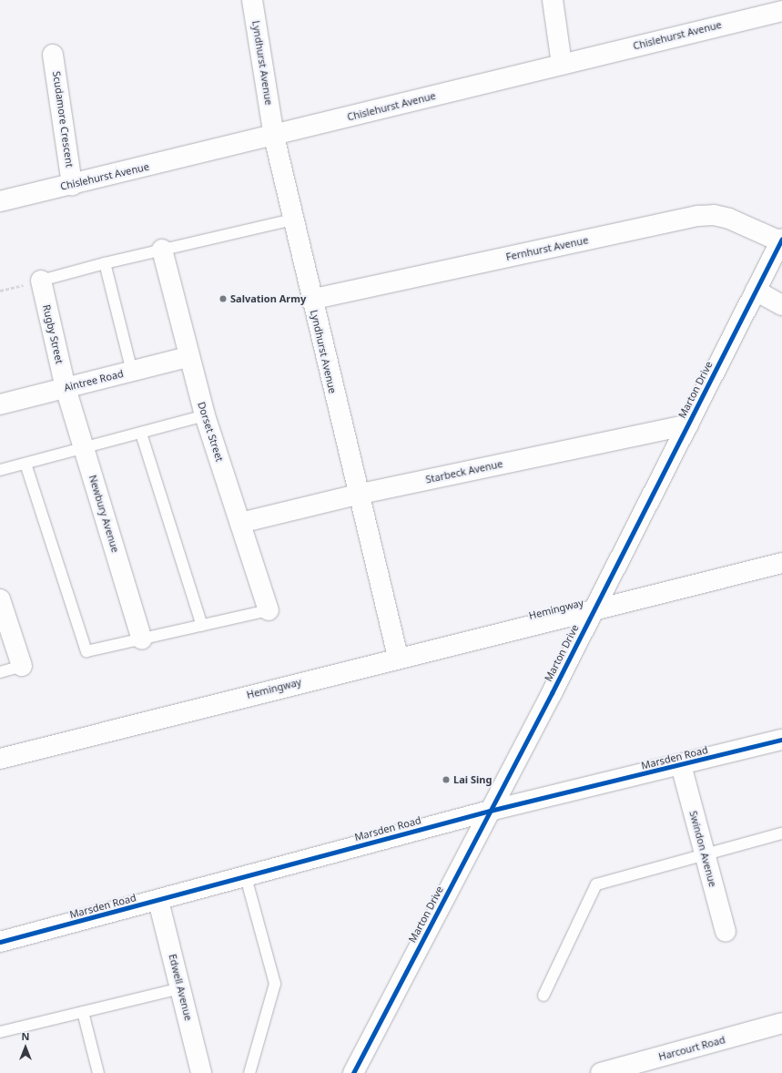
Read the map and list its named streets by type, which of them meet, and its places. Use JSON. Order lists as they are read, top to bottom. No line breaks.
{"streets":{"street":["Chislehurst Avenue","Lyndhurst Avenue","Scudamore Crescent","Fernhurst Avenue","Rugby Street","Aintree Road","Marton Drive","Dorset Street","Starbeck Avenue","Newbury Avenue","Hemingway","Marsden Road","Swindon Avenue","Edwell Avenue","Harcourt Road"]},"crossings":[["Chislehurst Avenue","Lyndhurst Avenue"],["Chislehurst Avenue","Scudamore Crescent"],["Lyndhurst Avenue","Fernhurst Avenue"],["Lyndhurst Avenue","Starbeck Avenue"],["Lyndhurst Avenue","Hemingway"],["Fernhurst Avenue","Marton Drive"],["Rugby Street","Aintree Road"],["Rugby Street","Newbury Avenue"],["Aintree Road","Dorset Street"],["Aintree Road","Newbury Avenue"],["Marton Drive","Starbeck Avenue"],["Marton Drive","Hemingway"],["Marton Drive","Marsden Road"],["Dorset Street","Starbeck Avenue"],["Marsden Road","Swindon Avenue"],["Marsden Road","Edwell Avenue"]],"places":["Salvation Army","Lai Sing"],"north":"top"}
